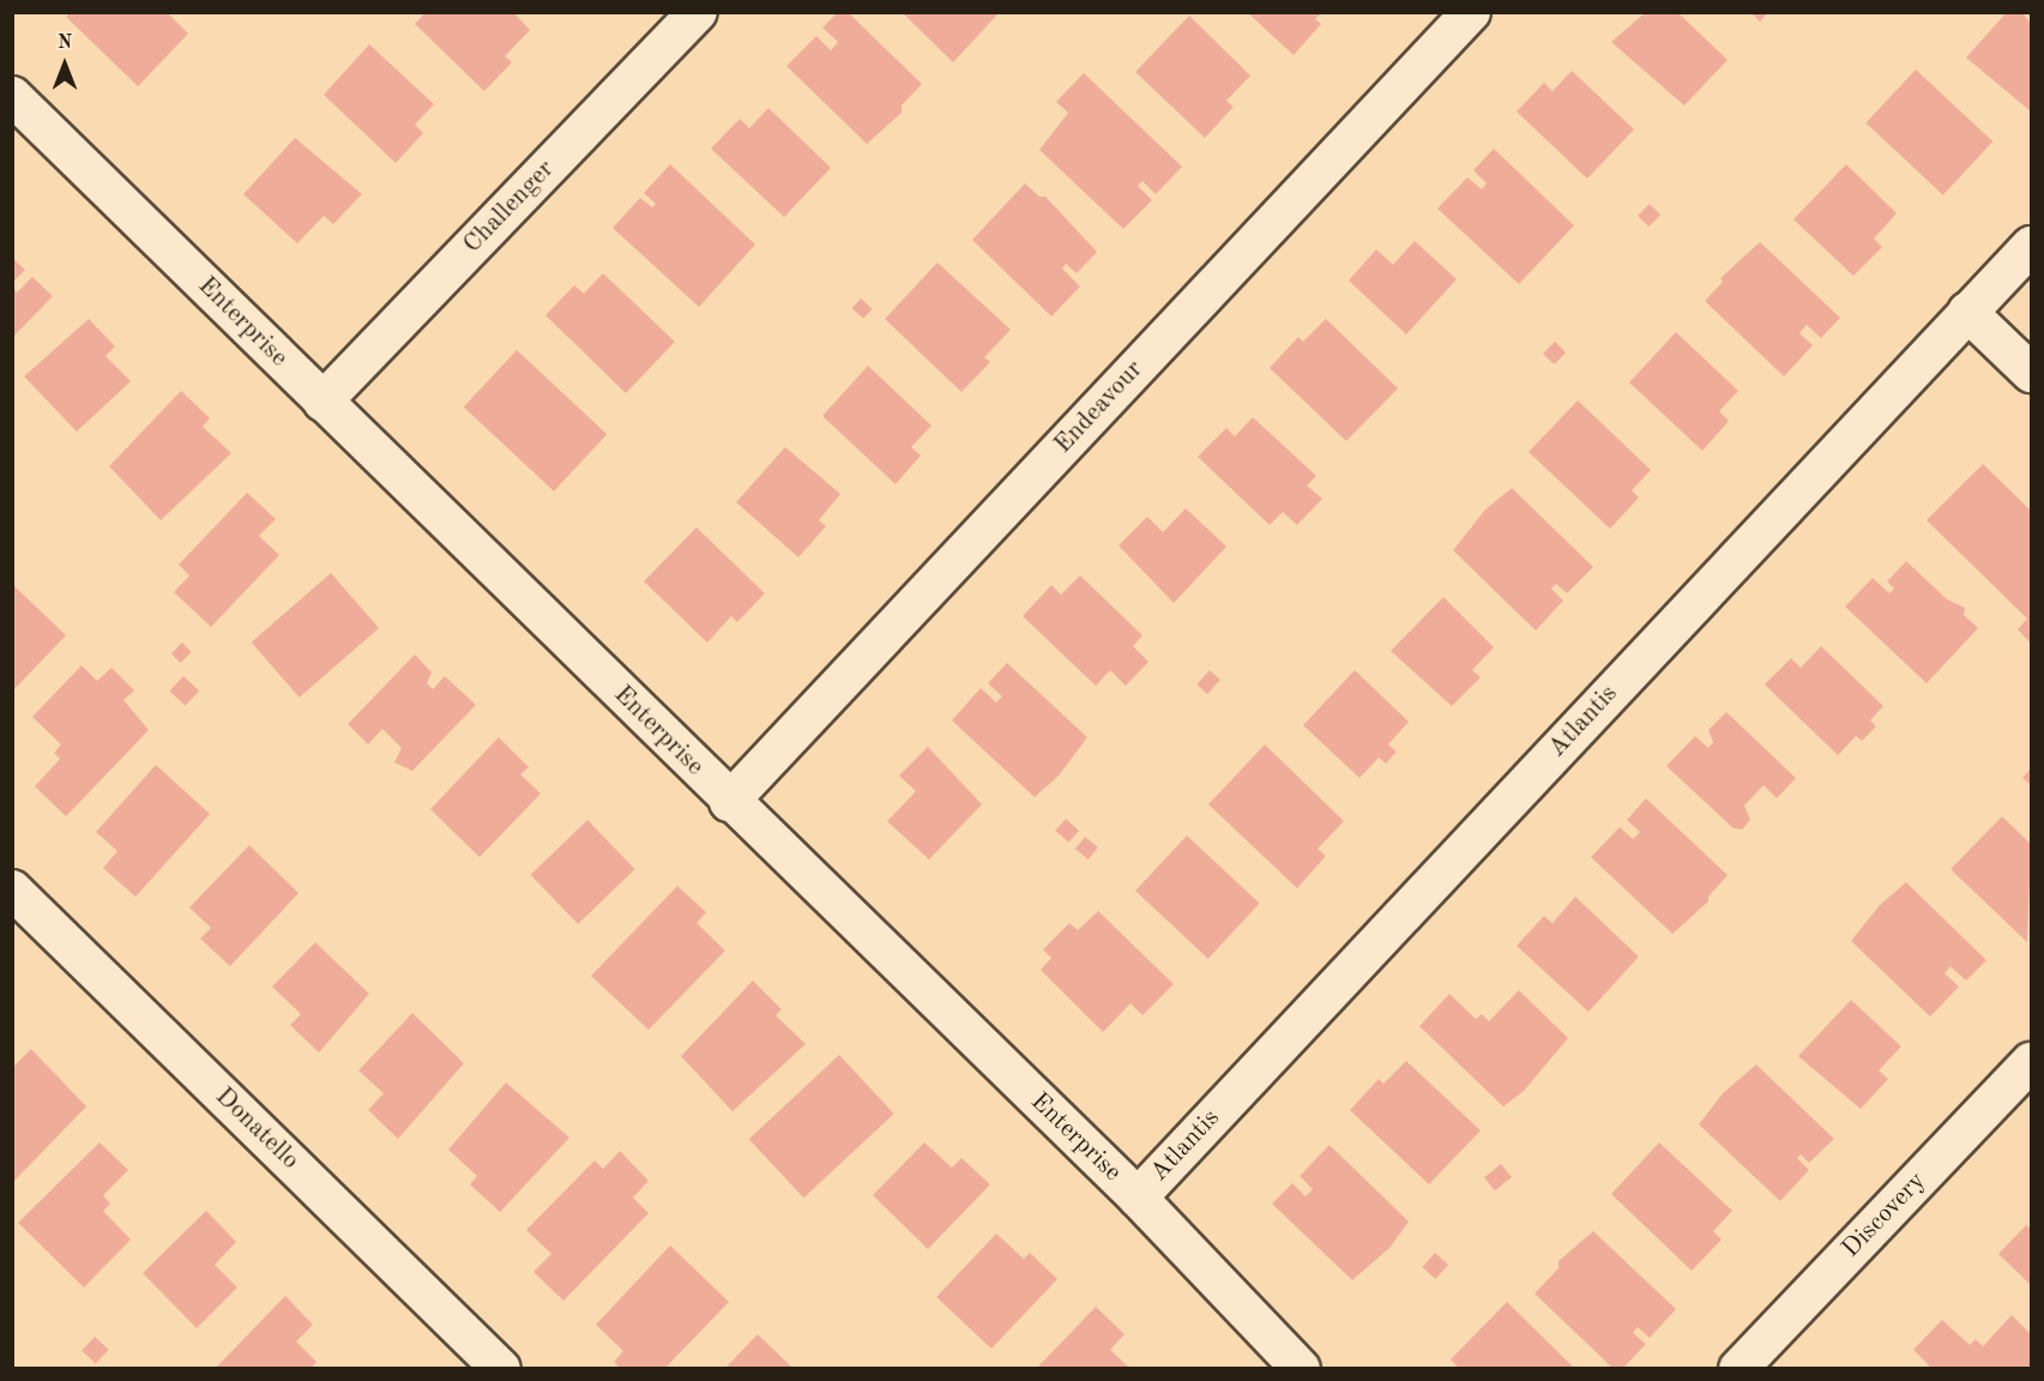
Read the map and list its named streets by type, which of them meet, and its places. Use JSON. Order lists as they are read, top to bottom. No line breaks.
{"streets":{"street":["Challenger","Enterprise","Endeavour","Atlantis","Donatello","Discovery"]},"crossings":[["Challenger","Enterprise"],["Enterprise","Endeavour"],["Enterprise","Atlantis"]],"north":"top"}
